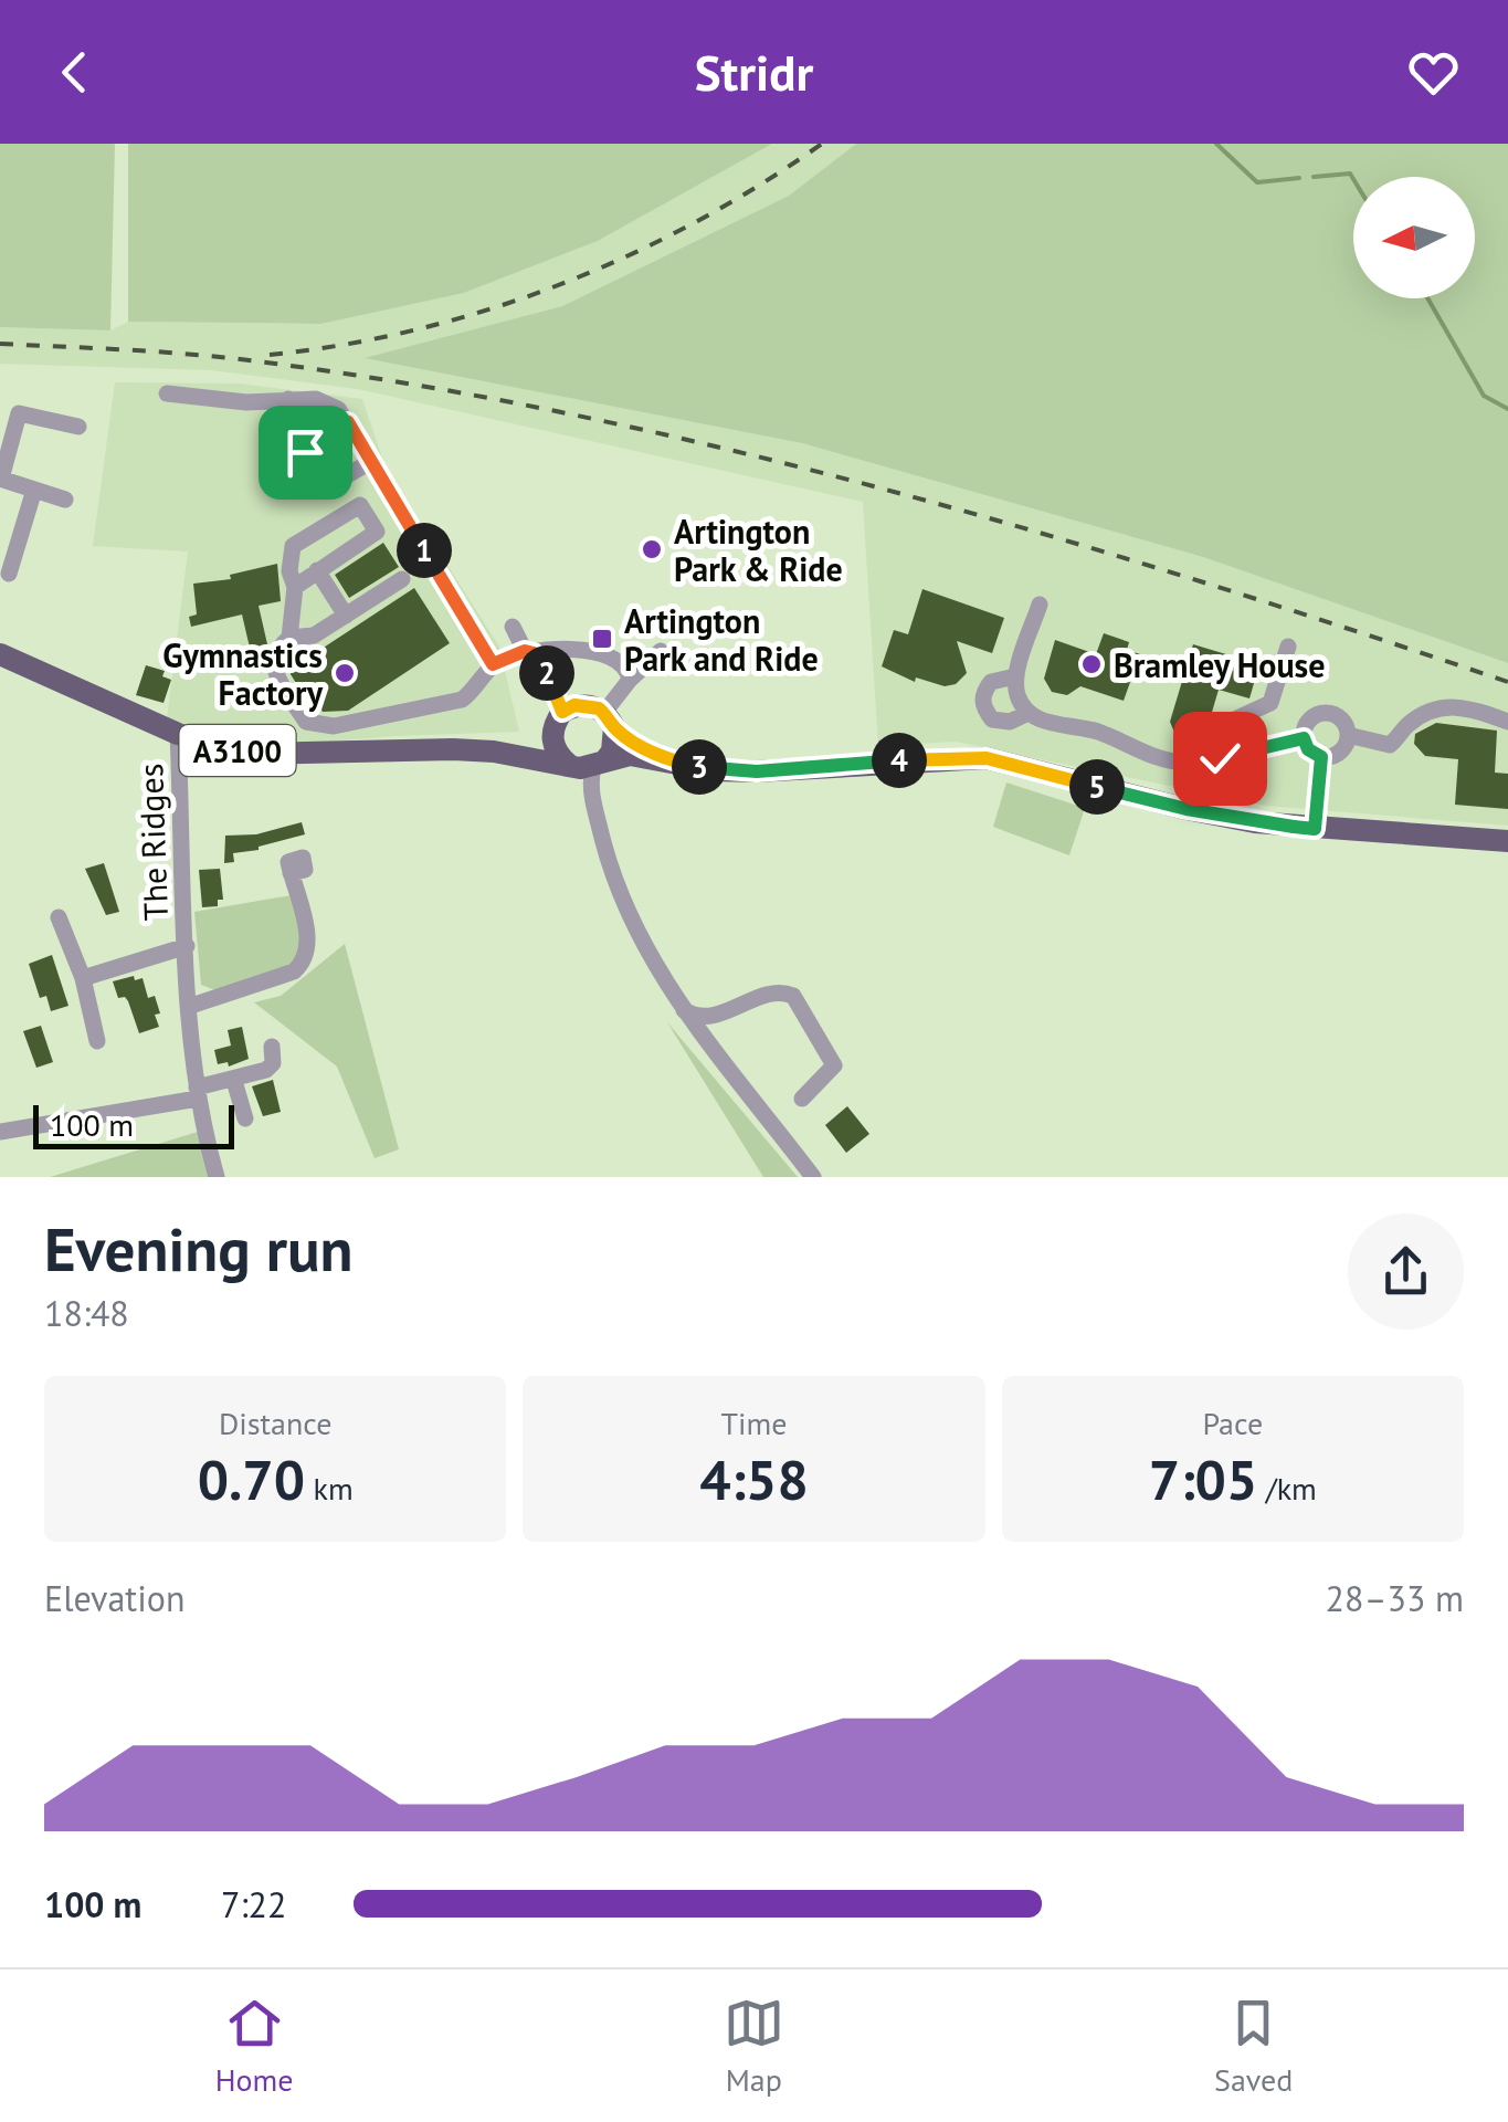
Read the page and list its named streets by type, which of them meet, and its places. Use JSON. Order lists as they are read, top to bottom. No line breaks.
{"streets":{"main road":["A3100"],"street":["The Ridges"]},"crossings":[["A3100","The Ridges"]],"places":{"other":["Artington Park & Ride","Bramley House","Gymnastics Factory"],"transit":["Artington Park and Ride"]},"scale_bar":"100 m","north":"left","page":{"header":"Stridr","pins":["1","2","4","3","5"],"scale":"100 m","heading":["Evening run","18:48"],"stats":[["Distance","0.70 km"],["Time","4:58"],["Pace","7:05 /km"]],"chart":["Elevation","28–33 m"],"list":[{"name":"100 m","note":"7:22"}],"tabs":["Home","Map","Saved"]}}
